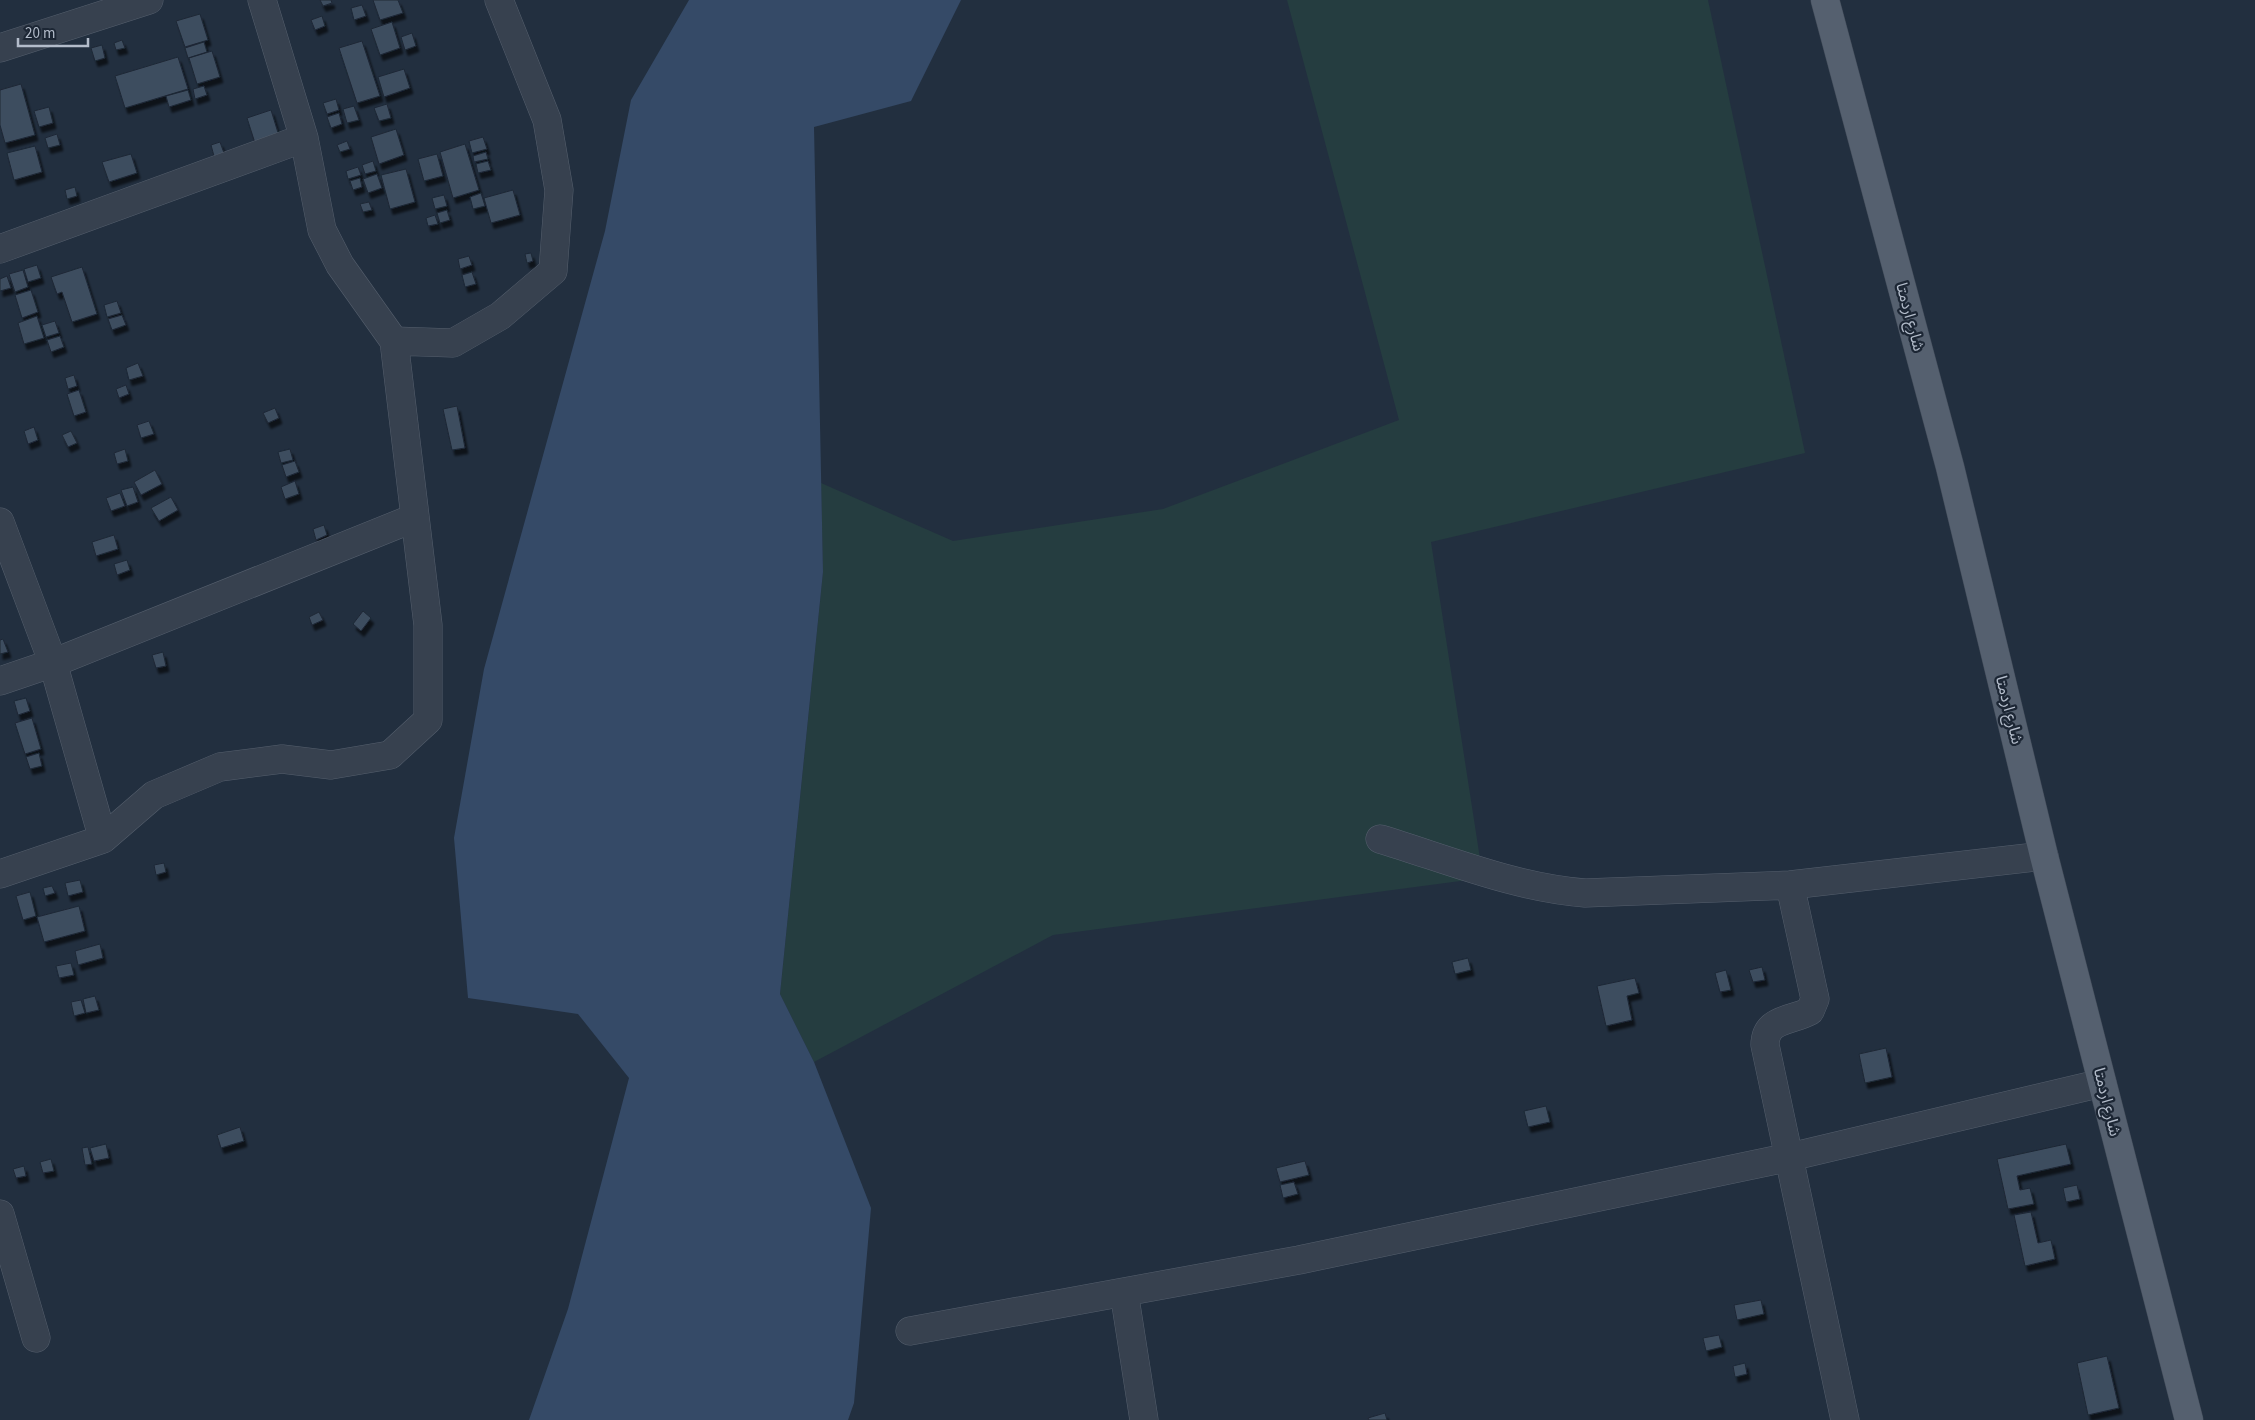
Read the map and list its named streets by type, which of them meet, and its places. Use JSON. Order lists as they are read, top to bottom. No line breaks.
{"streets":{"main road":["شارع اردمتا"]},"scale_bar":"20 m"}
